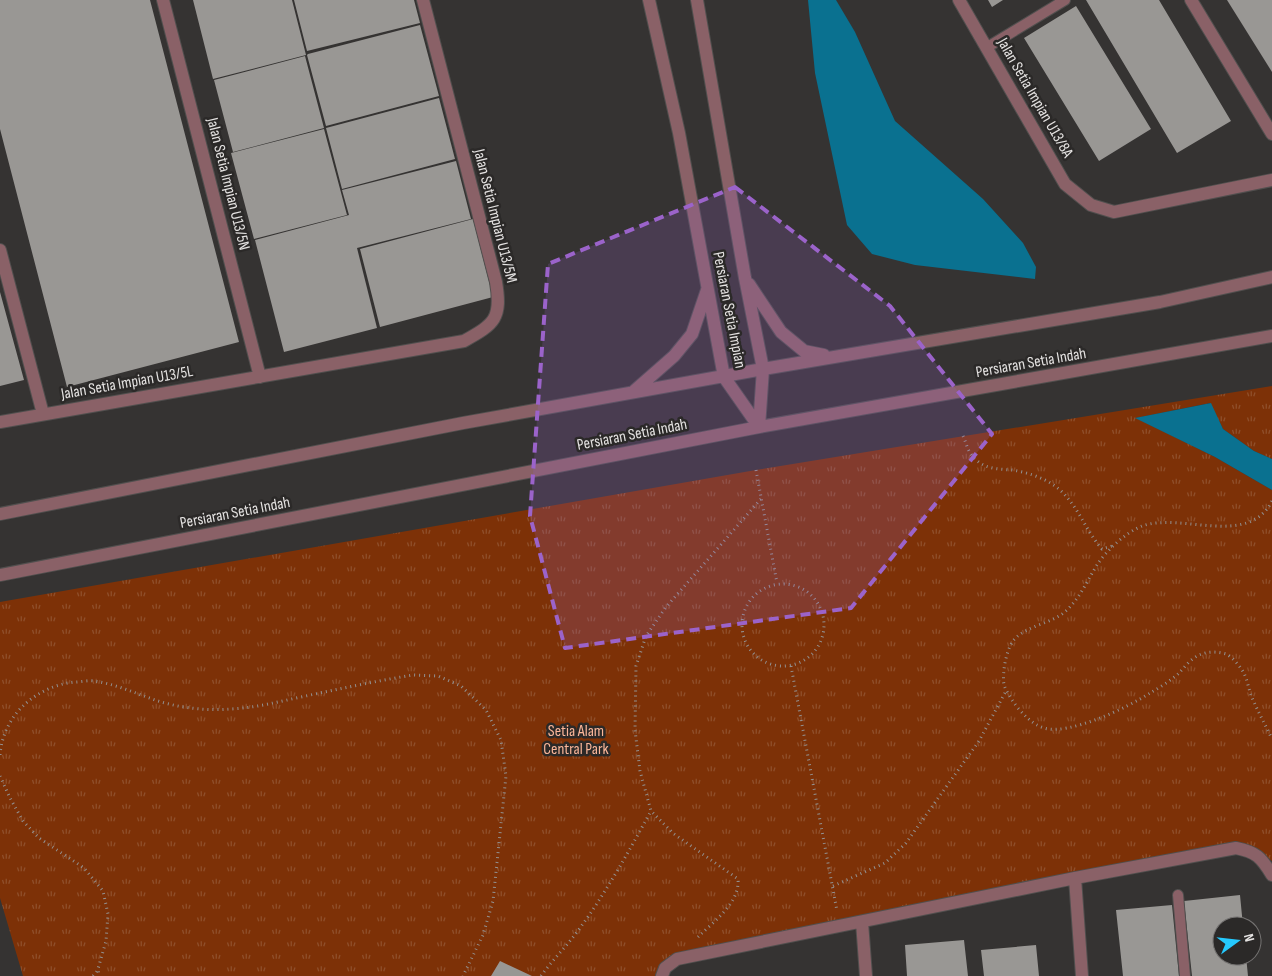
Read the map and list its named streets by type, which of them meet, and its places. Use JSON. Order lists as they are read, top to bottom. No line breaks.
{"streets":{"street":["Jalan Setia Impian U13/8A","Jalan Setia Impian U13/5N","Jalan Setia Impian U13/5M","Persiaran Setia Impian","Persiaran Setia Indah","Jalan Setia Impian U13/5L"]},"crossings":[["Jalan Setia Impian U13/5N","Jalan Setia Impian U13/5M"],["Jalan Setia Impian U13/5N","Jalan Setia Impian U13/5L"],["Jalan Setia Impian U13/5M","Jalan Setia Impian U13/5L"],["Persiaran Setia Impian","Persiaran Setia Indah"]],"parks":["Setia Alam Central Park"],"north":"right"}
